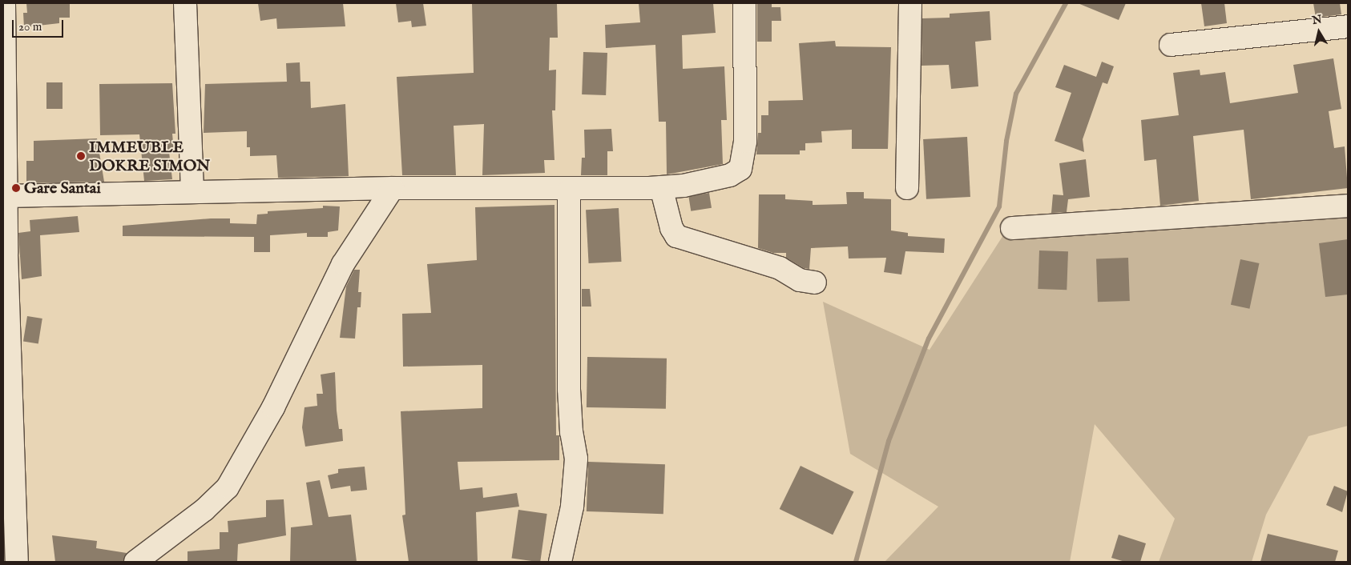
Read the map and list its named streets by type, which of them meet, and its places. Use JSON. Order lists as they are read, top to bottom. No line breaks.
{"places":["IMMEUBLE DOKRE SIMON","Gare Santai"],"scale_bar":"20 m","north":"top"}
